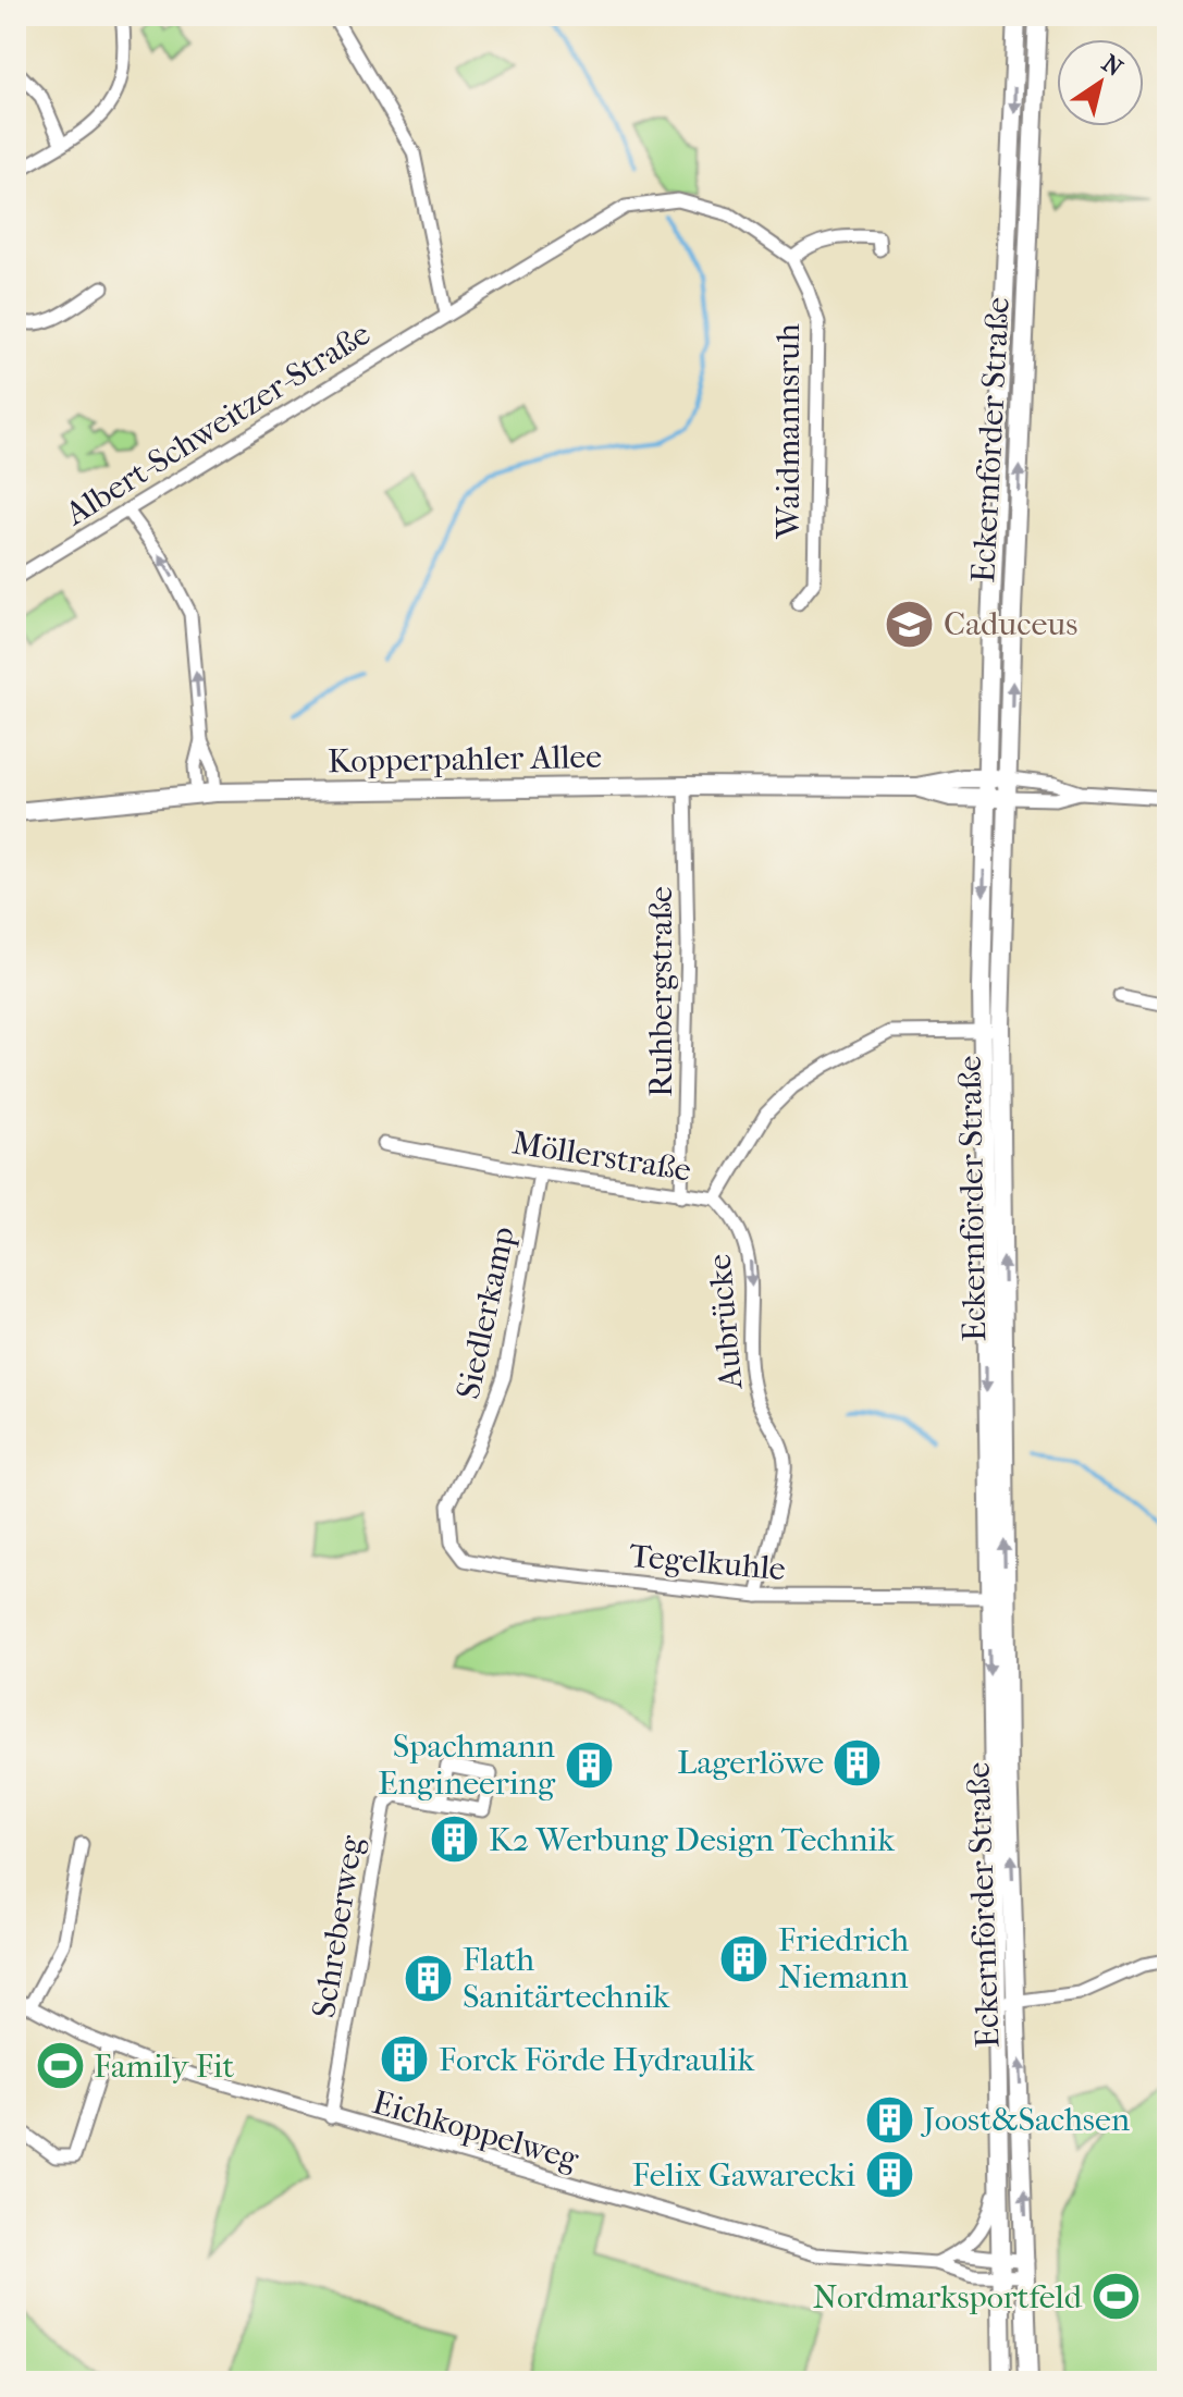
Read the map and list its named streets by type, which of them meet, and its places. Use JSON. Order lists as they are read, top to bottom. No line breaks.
{"streets":{"main road":["Eckernförder Straße","Kopperpahler Allee"],"street":["Albert-Schweitzer-Straße","Waidmannsruh","Ruhbergstraße","Möllerstraße","Siedlerkamp","Aubrücke","Tegelkuhle","Schreberweg","Eichkoppelweg"]},"crossings":[["Albert-Schweitzer-Straße","Waidmannsruh"],["Eckernförder Straße","Kopperpahler Allee"],["Eckernförder Straße","Möllerstraße"],["Eckernförder Straße","Tegelkuhle"],["Eckernförder Straße","Eichkoppelweg"],["Kopperpahler Allee","Ruhbergstraße"],["Ruhbergstraße","Möllerstraße"],["Möllerstraße","Siedlerkamp"],["Möllerstraße","Aubrücke"],["Siedlerkamp","Tegelkuhle"],["Aubrücke","Tegelkuhle"],["Schreberweg","Eichkoppelweg"]],"one_way":["Aubrücke"],"places":{"school or university":["Caduceus"],"building":["Lagerlöwe","Spachmann Engineering","K2 Werbung Design Technik","Friedrich Niemann","Flath Sanitärtechnik","Forck Förde Hydraulik","Joost&Sachsen","Felix Gawarecki"],"sports":["Family Fit","Nordmarksportfeld"]},"north":"top right"}
